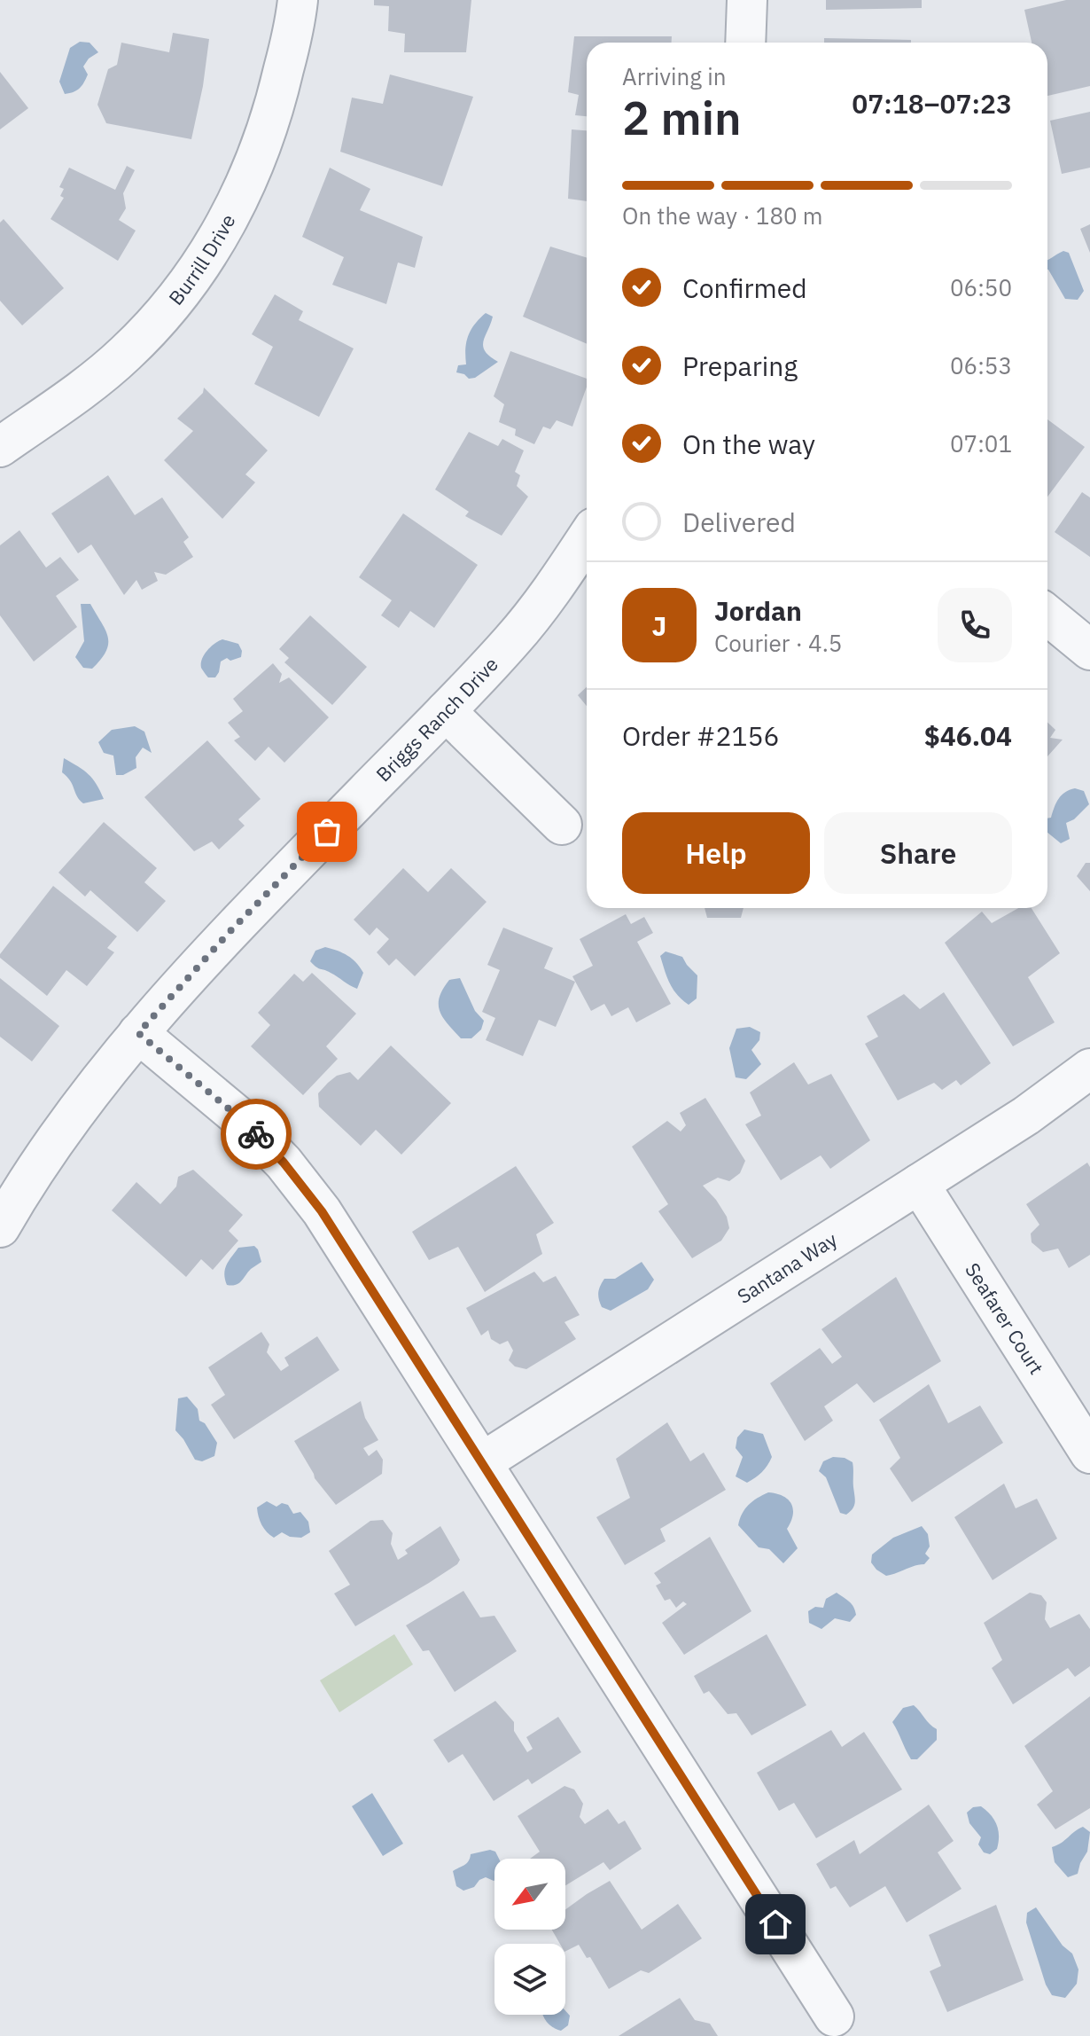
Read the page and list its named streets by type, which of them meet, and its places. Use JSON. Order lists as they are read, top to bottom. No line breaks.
{"streets":{"street":["Burrill Drive","Briggs Ranch Drive","Santana Way","Seafarer Court"]},"crossings":[["Santana Way","Seafarer Court"]],"north":"bottom left","page":{"heading":["2 min","Arriving in","07:18–07:23"],"panel":["Jordan","Courier · 4.5","Order #2156","$46.04"],"bar":"On the way · 180 m","list":[["Confirmed","06:50"],["Preparing","06:53"],["On the way","07:01"],"Delivered"],"round":"J","buttons":["Help","Share"]}}
